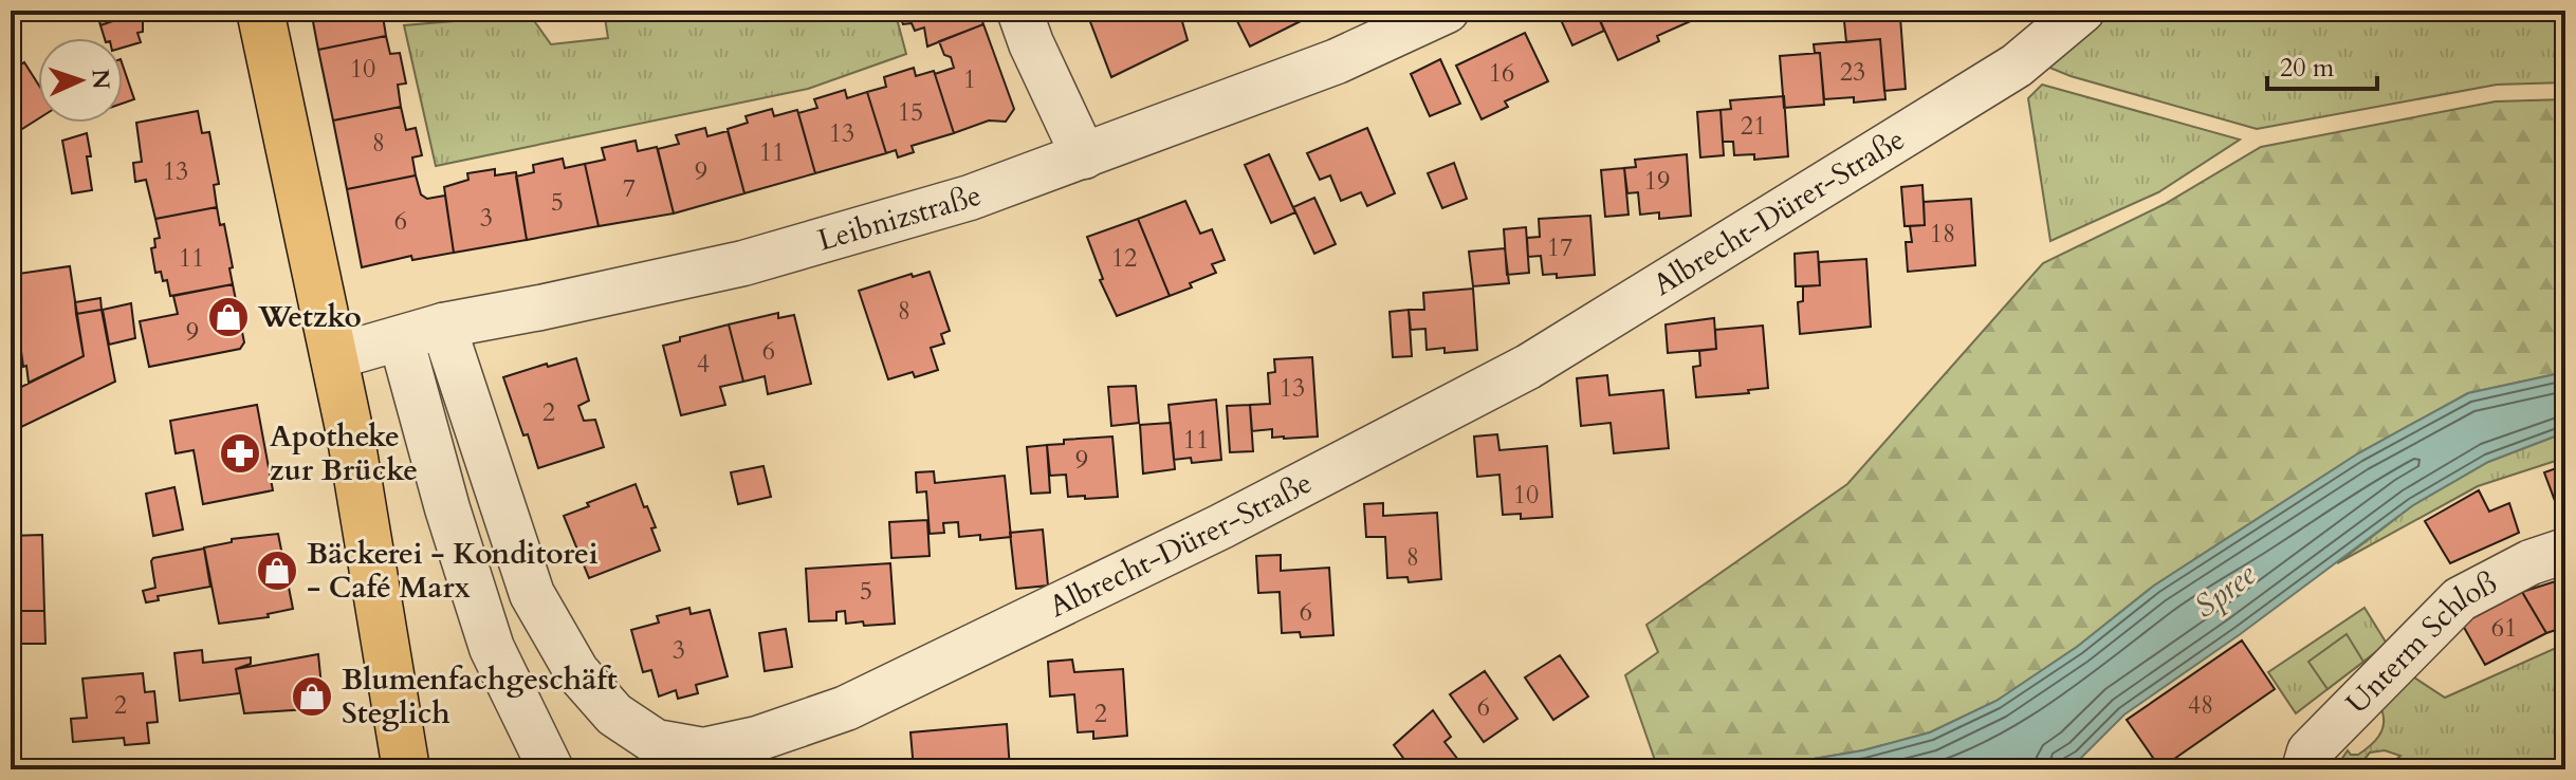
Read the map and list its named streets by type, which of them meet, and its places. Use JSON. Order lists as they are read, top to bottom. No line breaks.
{"streets":{"street":["Albrecht-Dürer-Straße","Leibnizstraße","Unterm Schloß"]},"crossings":[["Albrecht-Dürer-Straße","Leibnizstraße"]],"water":["Spree"],"places":{"shop":["Wetzko","Bäckerei - Konditorei - Café Marx","Blumenfachgeschäft Steglich"],"pharmacy":["Apotheke zur Brücke"]},"house_numbers":["10","23","16","1","15","21","13","8","11","13","9","19","7","5","3","6","18","17","11","12","8","9","6","4","13","2","11","9","10","8","5","6","61","3","2","48","6","2"],"scale_bar":"20 m","north":"right"}
